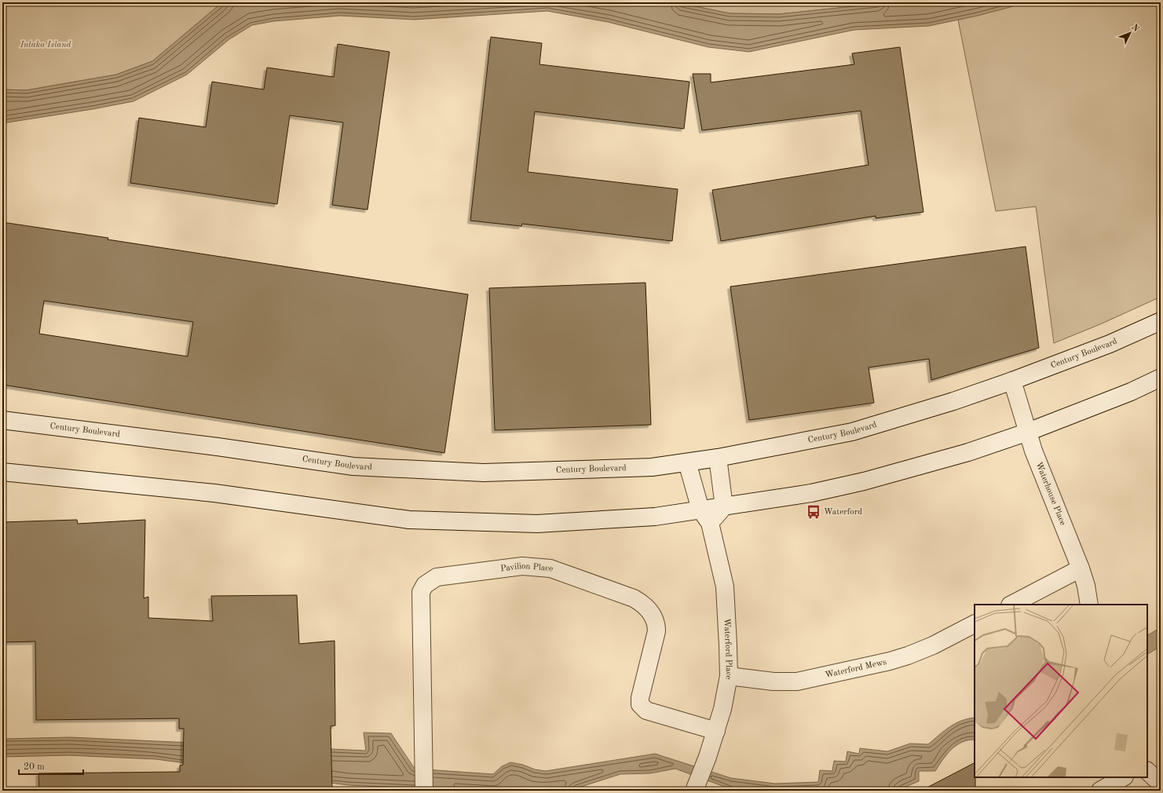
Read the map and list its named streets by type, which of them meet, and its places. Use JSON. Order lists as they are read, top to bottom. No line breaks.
{"streets":{"main road":["Century Boulevard","Waterhouse Place","Pavilion Place","Waterford Place","Waterford Mews"]},"crossings":[["Century Boulevard","Waterhouse Place"],["Century Boulevard","Waterford Place"],["Pavilion Place","Waterford Place"],["Waterford Place","Waterford Mews"]],"parks":["Intaka Island"],"places":{"bus stop":["Waterford"]},"scale_bar":"20 m","north":"top right"}
